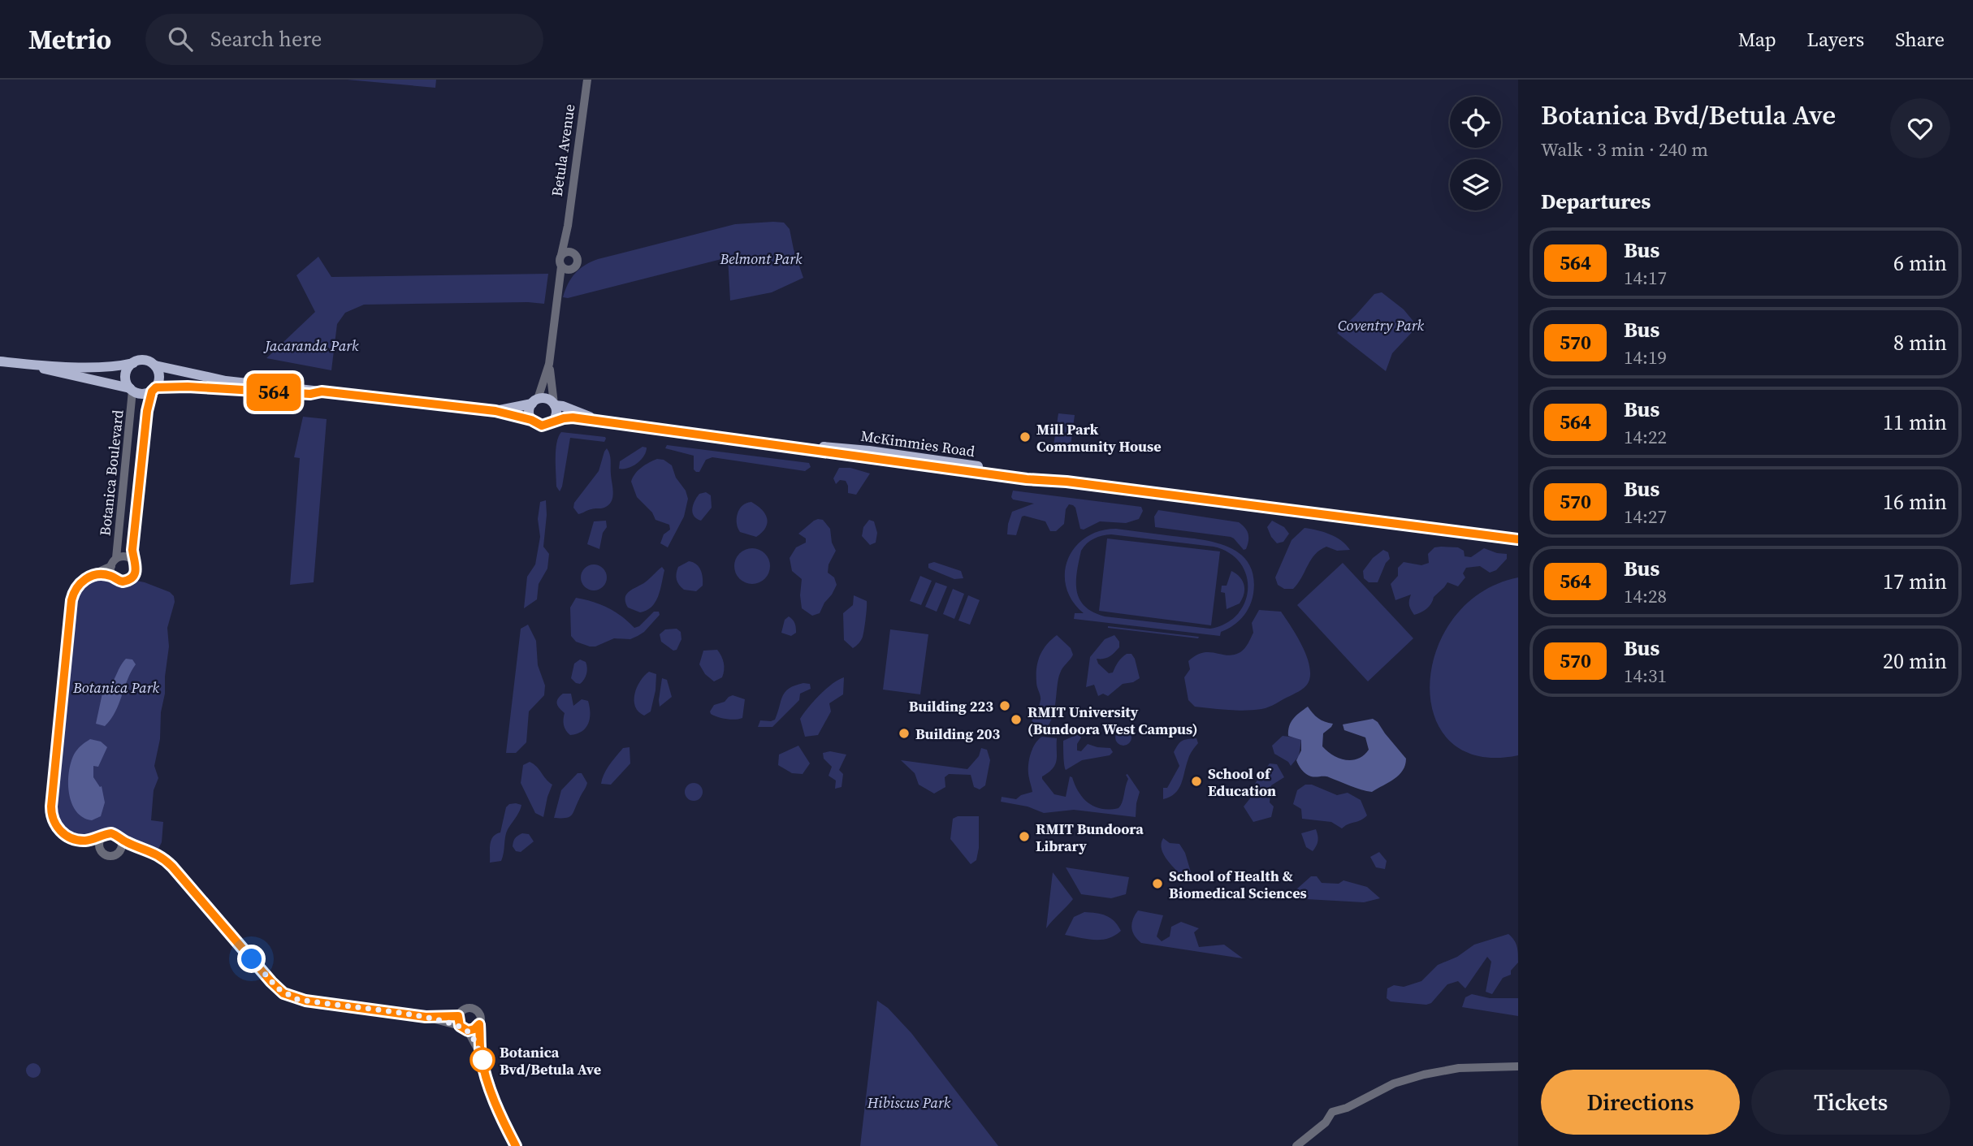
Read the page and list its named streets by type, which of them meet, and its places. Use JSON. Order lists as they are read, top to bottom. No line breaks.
{"streets":{"main road":["McKimmies Road"],"street":["Betula Avenue","Botanica Boulevard"]},"crossings":[["Betula Avenue","McKimmies Road"]],"parks":["Belmont Park","Coventry Park","Jacaranda Park","Botanica Park","Hibiscus Park"],"places":["Mill Park Community House","Building 223","RMIT University (Bundoora West Campus)","Building 203","School of Education","RMIT Bundoora Library","School of Health & Biomedical Sciences","Botanica Bvd/Betula Ave"],"lines":["bus line 564"],"page":{"header":"Metrio","search":"Search here","nav":["Map","Layers","Share"],"on_map":"564","heading":[["Botanica Bvd/Betula Ave","Walk · 3 min · 240 m"],"Departures"],"list":[{"mark":"564","name":"Bus","note":"14:17","value":"6 min"},{"mark":"570","name":"Bus","note":"14:19","value":"8 min"},{"mark":"564","name":"Bus","note":"14:22","value":"11 min"},{"mark":"570","name":"Bus","note":"14:27","value":"16 min"},{"mark":"564","name":"Bus","note":"14:28","value":"17 min"},{"mark":"570","name":"Bus","note":"14:31","value":"20 min"}],"buttons":["Directions","Tickets"]}}
